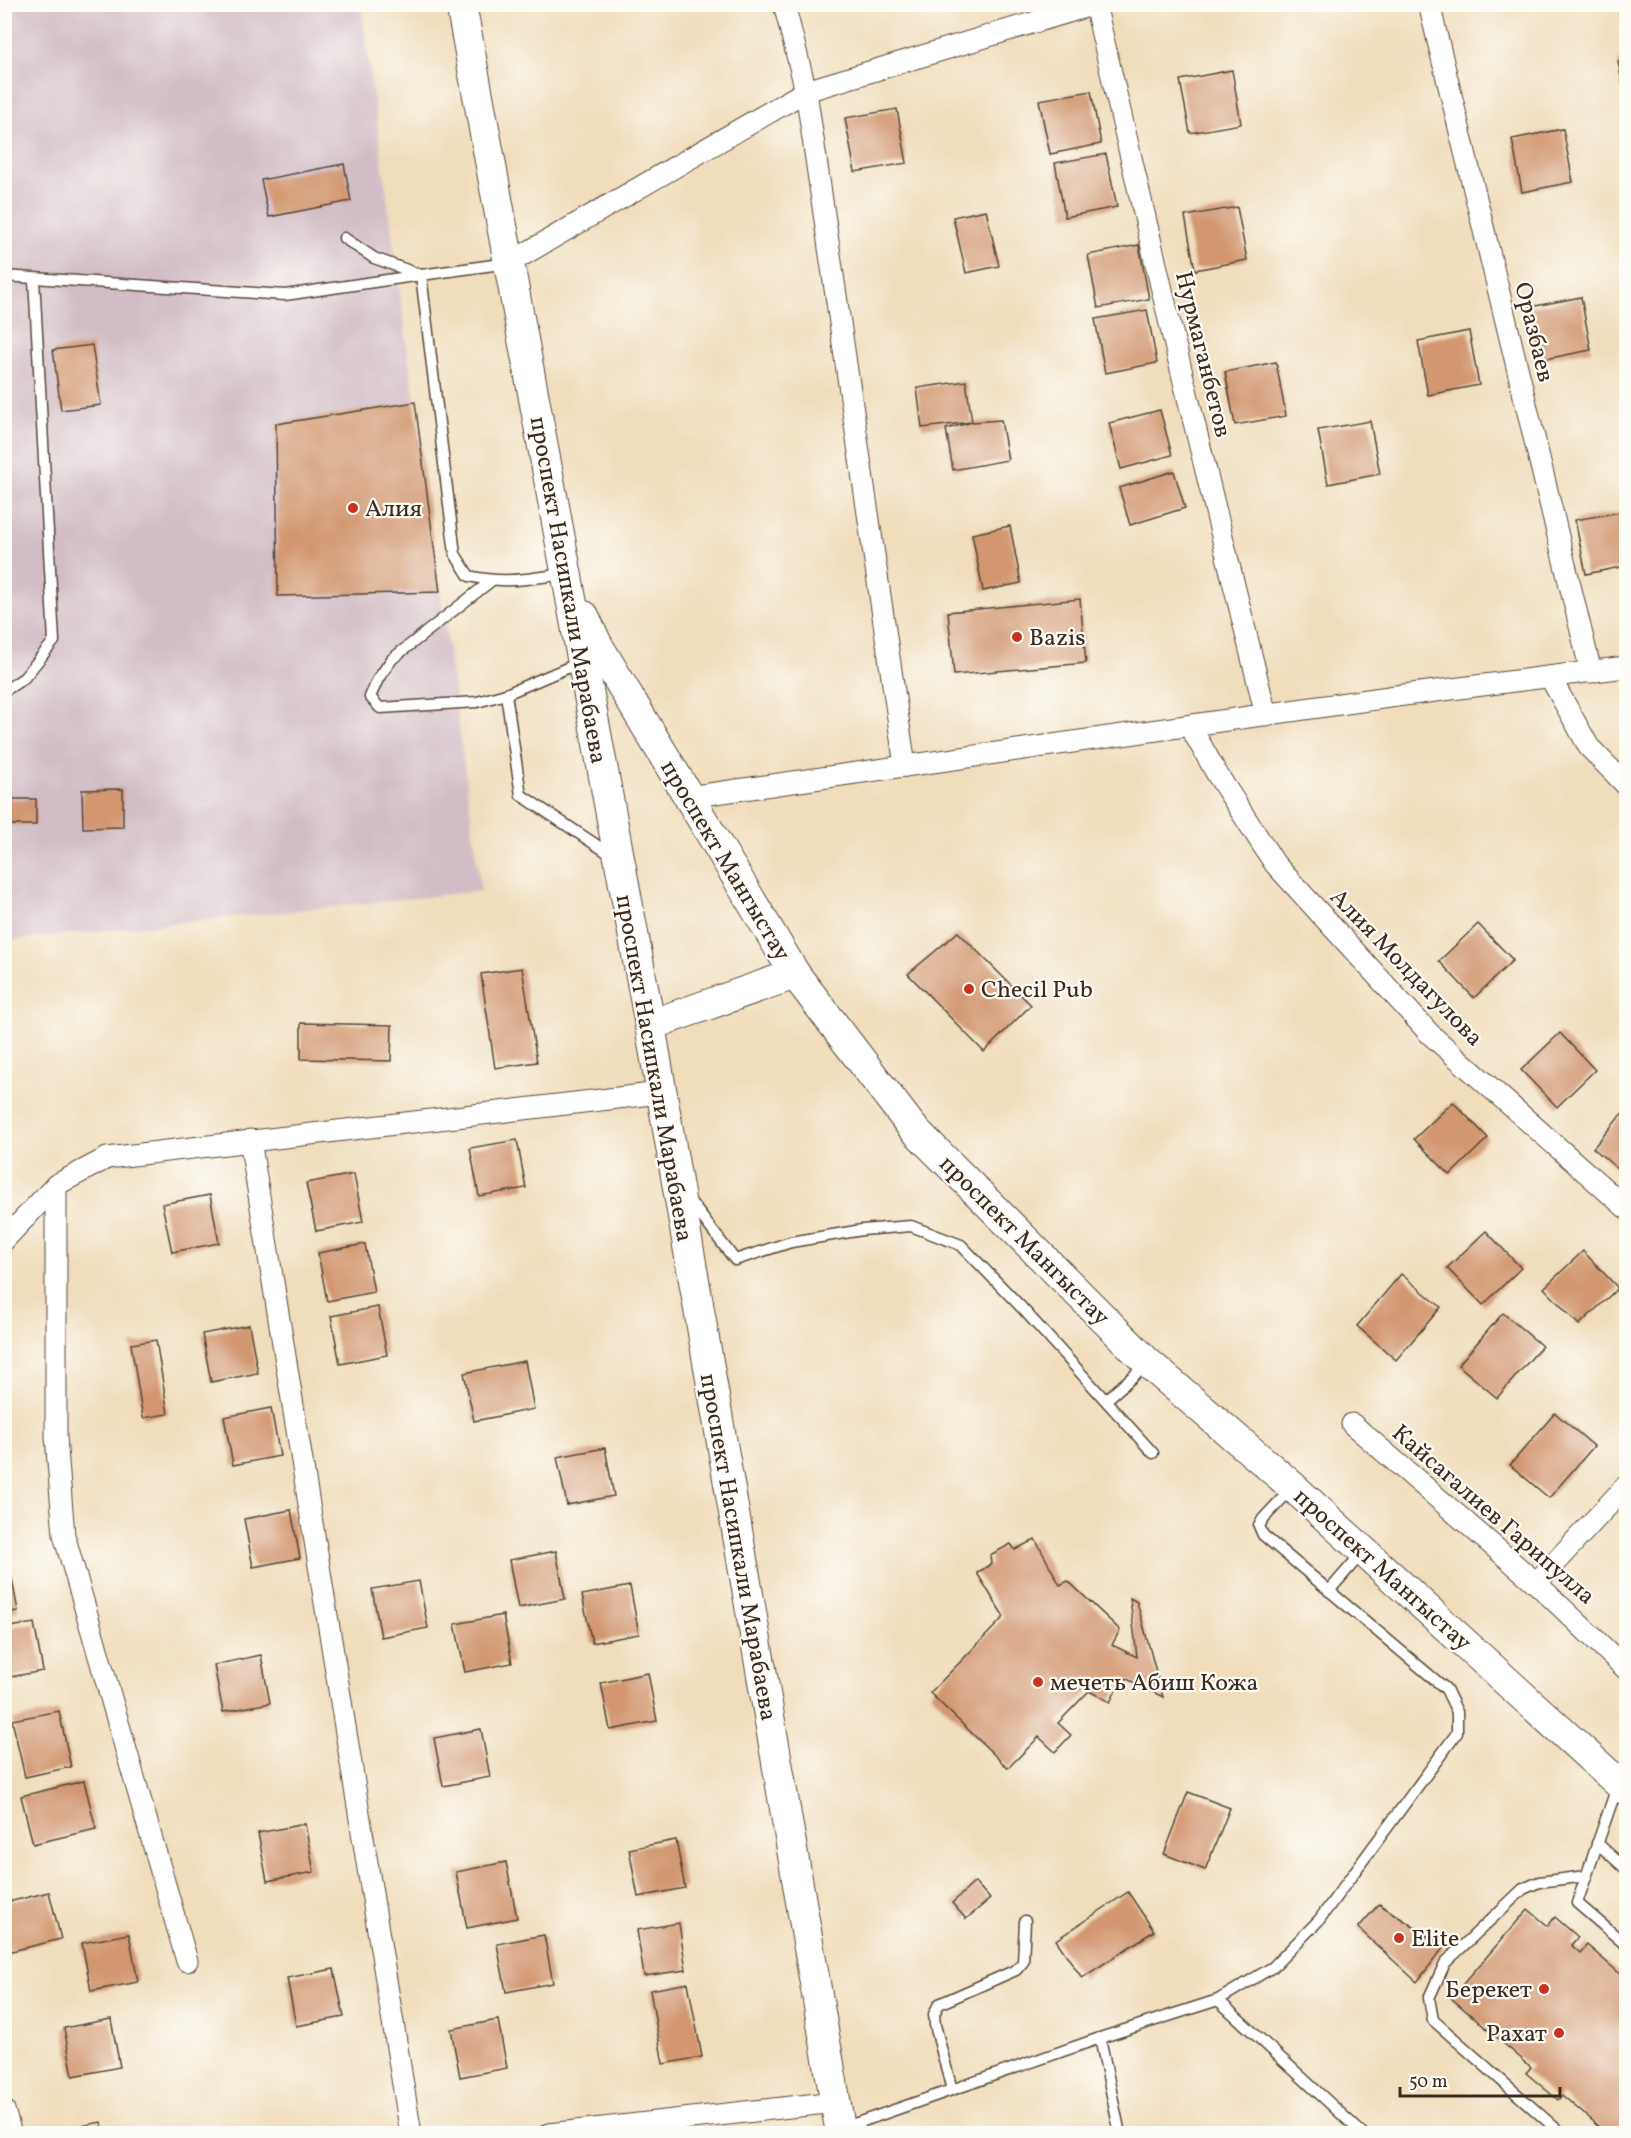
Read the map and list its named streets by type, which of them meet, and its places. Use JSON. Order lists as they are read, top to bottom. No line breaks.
{"streets":{"main road":["проспект Насипкали Марабаева","проспект Мангыстау"],"street":["Оразбаев","Нурмаганбетов","Алия Молдагулова","Кайсагалиев Гарипулла"]},"crossings":[["проспект Насипкали Марабаева","проспект Мангыстау"]],"places":["Алия","Bazis","Checil Pub","мечеть Абиш Кожа","Elite","Берекет","Рахат"],"scale_bar":"50 m"}
